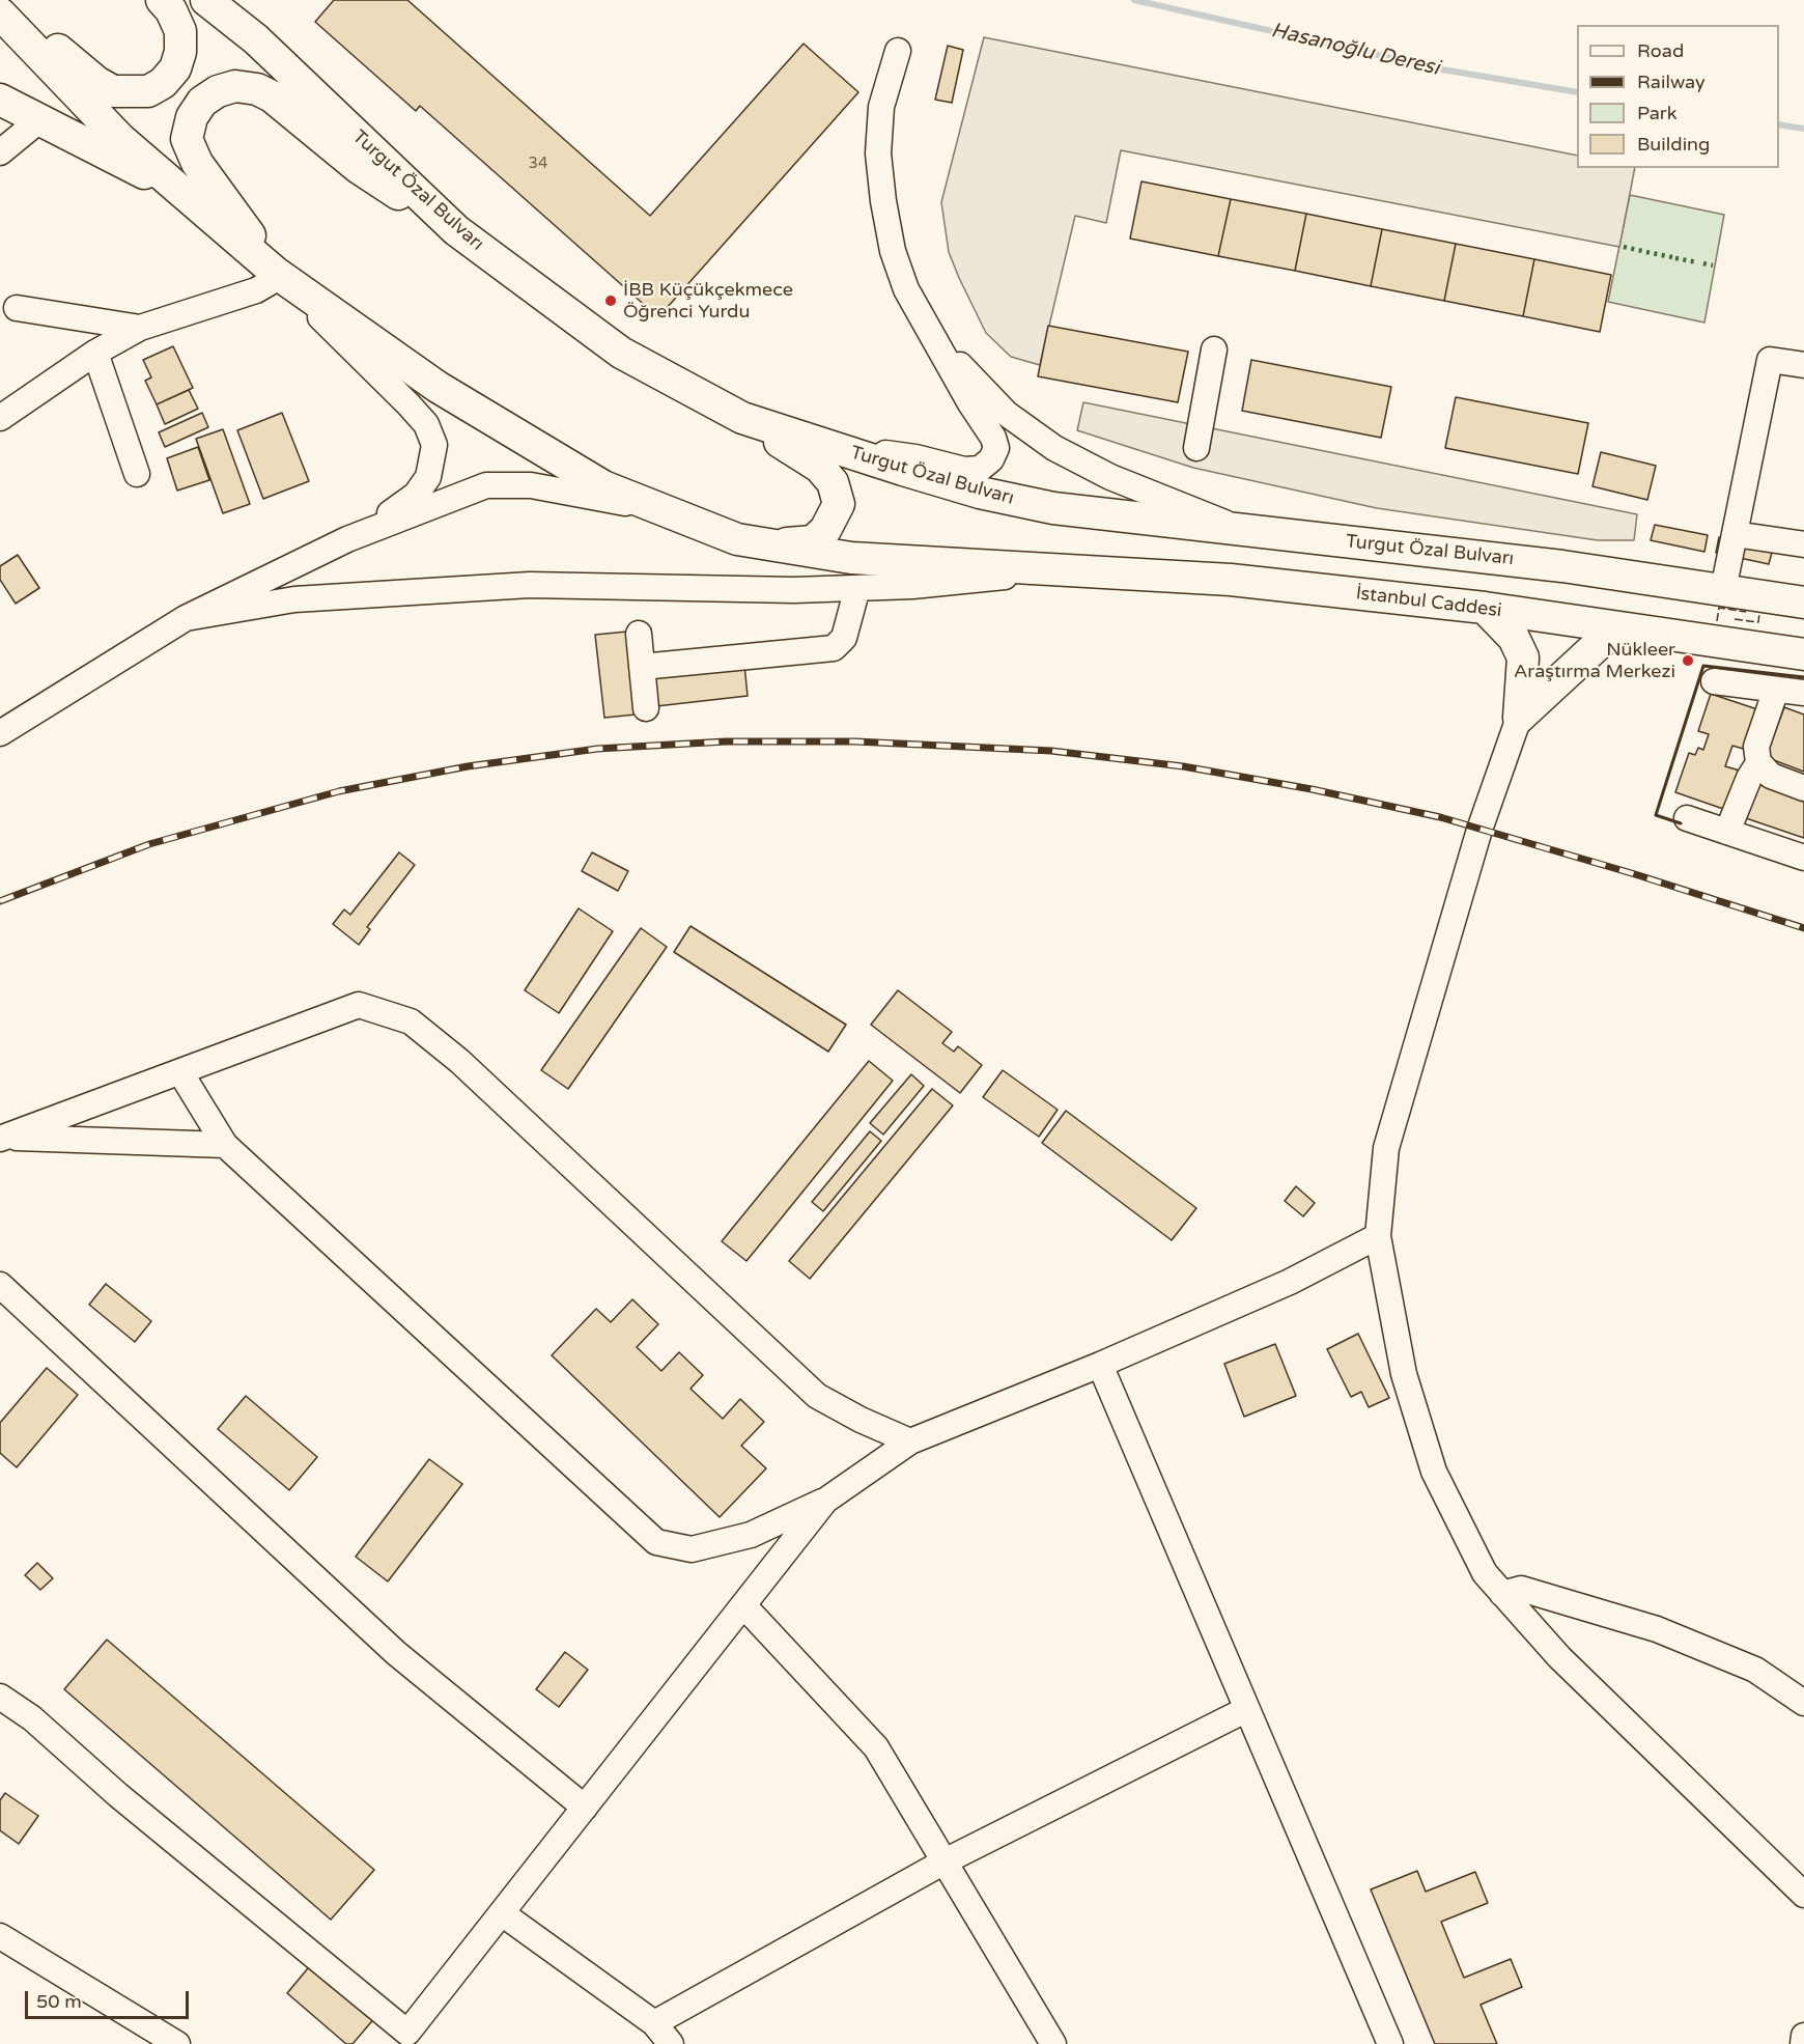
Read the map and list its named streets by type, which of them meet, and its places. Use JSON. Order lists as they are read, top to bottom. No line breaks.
{"streets":{"main road":["Turgut Özal Bulvarı","İstanbul Caddesi"]},"water":["Hasanoğlu Deresi"],"places":["İBB Küçükçekmece Öğrenci Yurdu","Nükleer Araştırma Merkezi"],"house_numbers":["34"],"legend":["Road","Railway","Park","Building"],"scale_bar":"50 m"}
